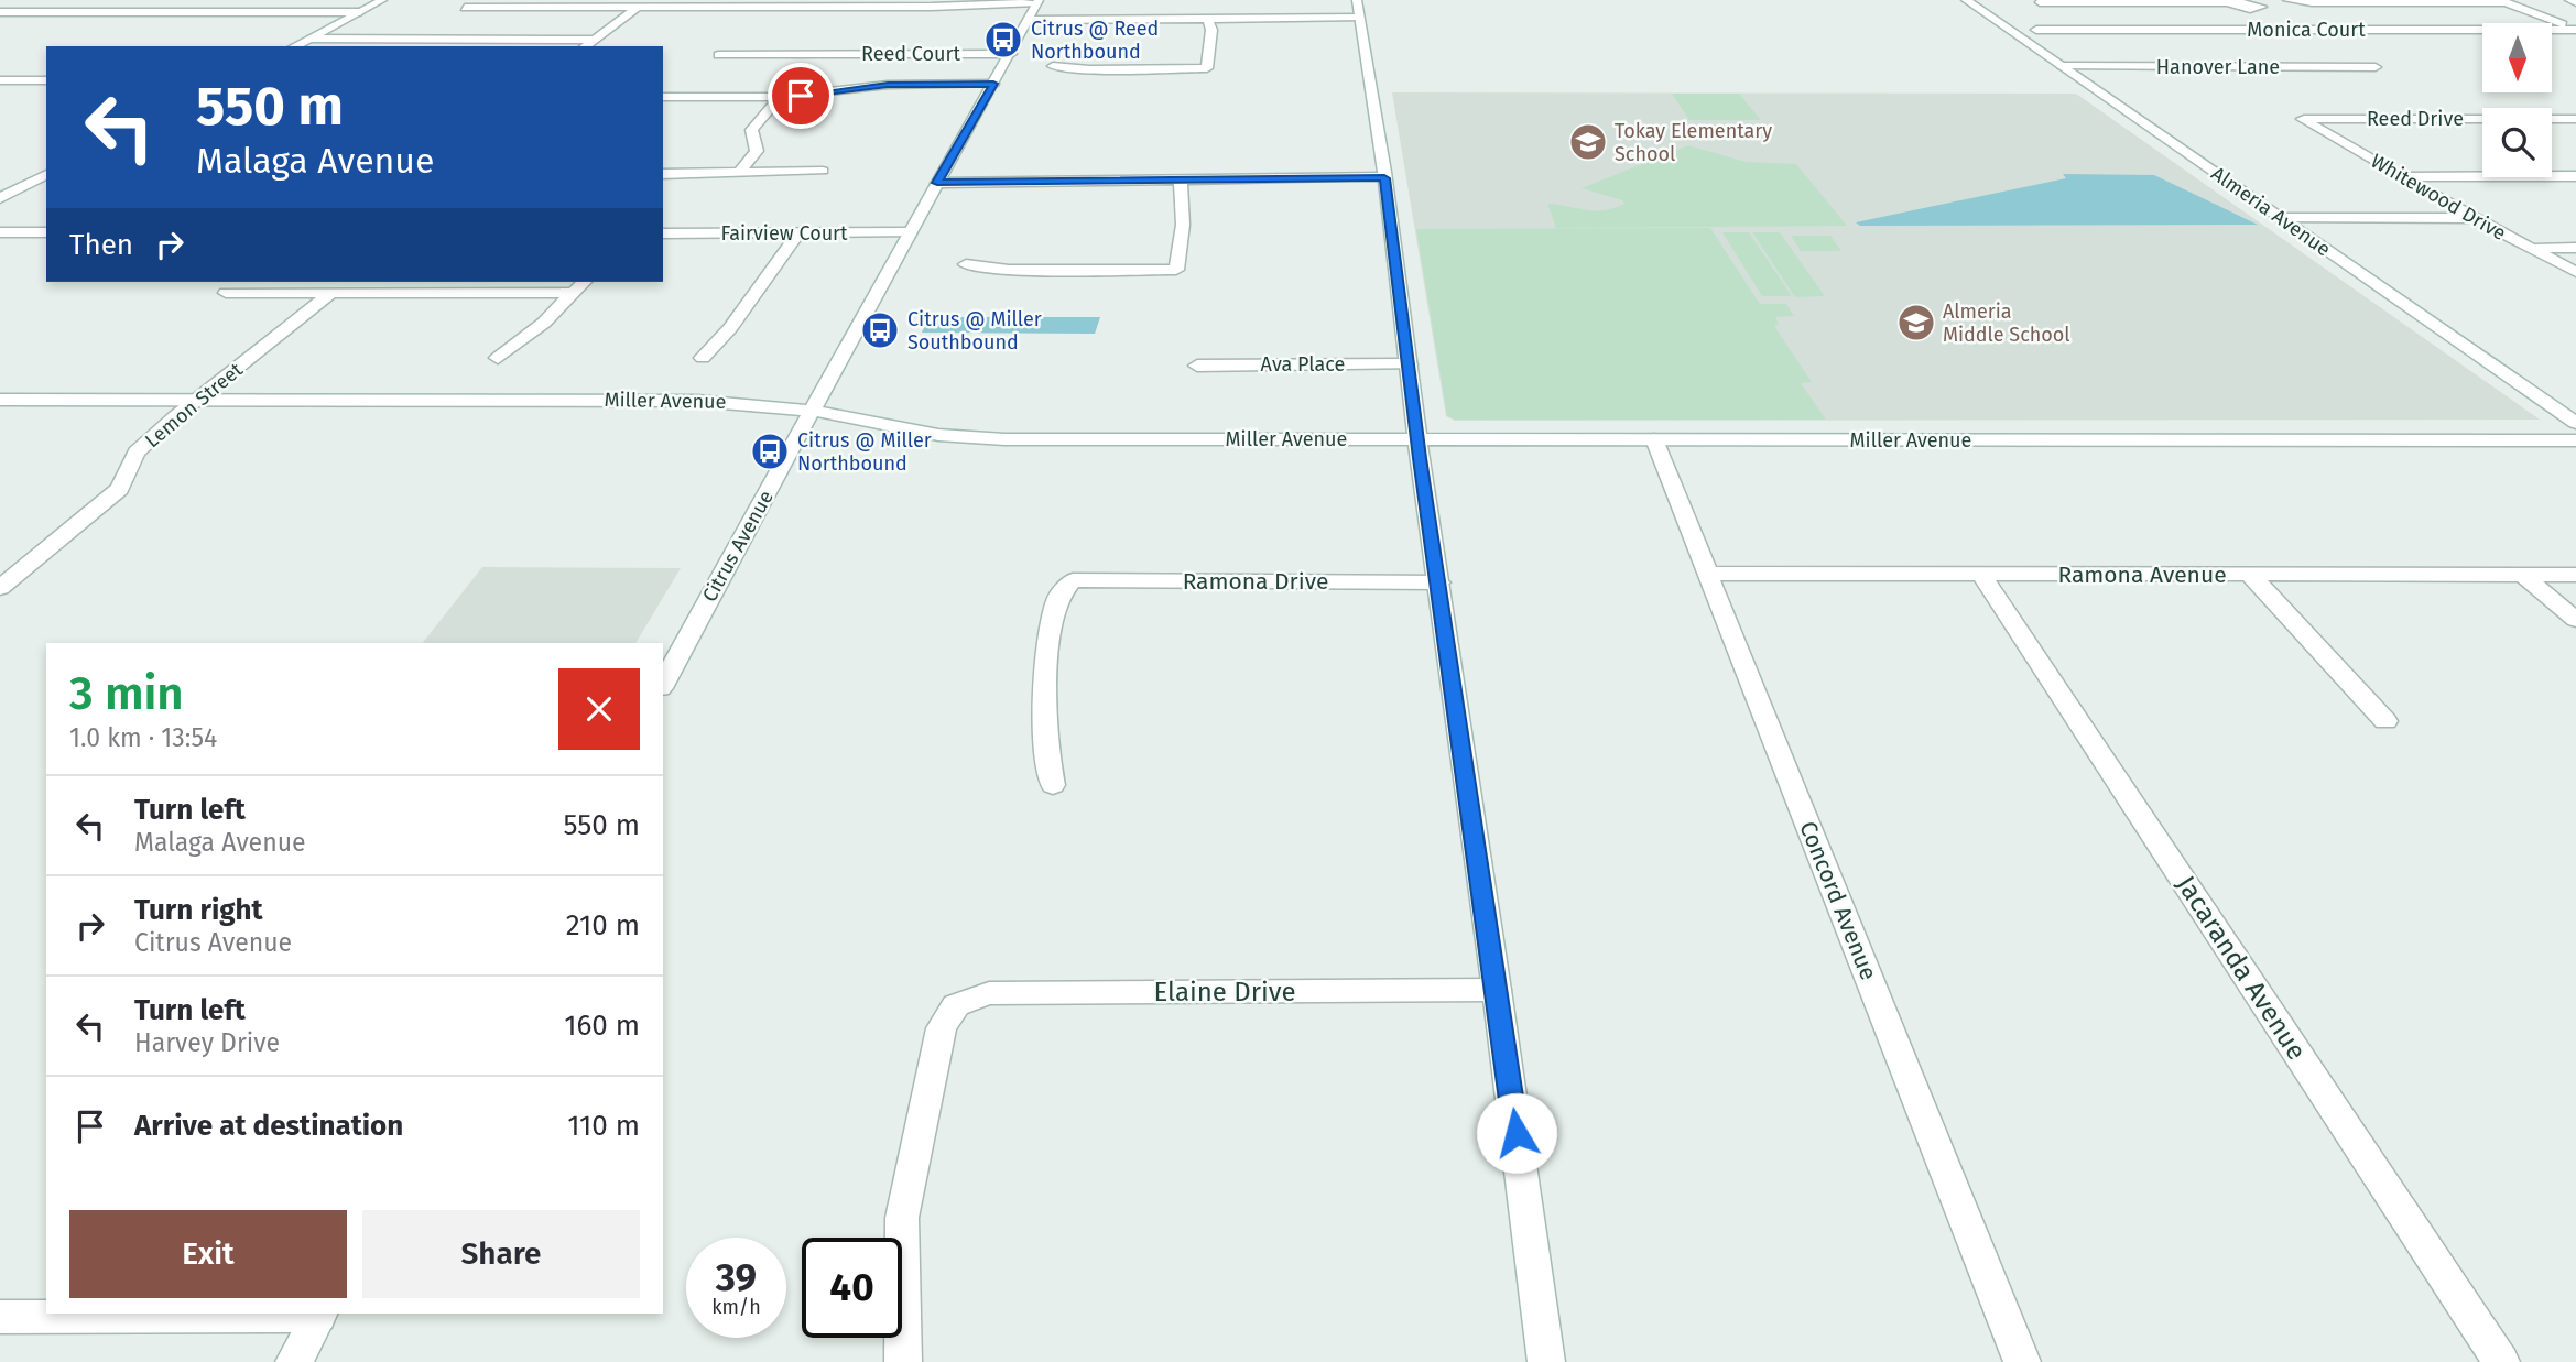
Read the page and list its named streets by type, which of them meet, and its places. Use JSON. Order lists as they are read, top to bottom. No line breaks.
{"streets":{"street":["Monica Court","Reed Court","Hanover Lane","Reed Drive","Whitewood Drive","Almeria Avenue","Fairview Court","Ava Place","Miller Avenue","Lemon Street","Citrus Avenue","Ramona Avenue","Ramona Drive","Concord Avenue","Jacaranda Avenue","Elaine Drive"]},"crossings":[["Reed Court","Citrus Avenue"],["Hanover Lane","Almeria Avenue"],["Reed Drive","Whitewood Drive"],["Fairview Court","Citrus Avenue"],["Miller Avenue","Lemon Street"],["Miller Avenue","Citrus Avenue"],["Miller Avenue","Concord Avenue"],["Ramona Avenue","Concord Avenue"],["Ramona Avenue","Jacaranda Avenue"]],"places":{"bus stop":["Citrus @ Reed Northbound","Citrus @ Miller Southbound","Citrus @ Miller Northbound"],"school or university":["Tokay Elementary School","Almeria Middle School"]},"north":"bottom","page":{"turn":["550 m","Malaga Avenue"],"then":"Then","heading":["3 min","1.0 km · 13:54"],"list":[{"name":"Turn left","note":"Malaga Avenue","value":"550 m"},{"name":"Turn right","note":"Citrus Avenue","value":"210 m"},{"name":"Turn left","note":"Harvey Drive","value":"160 m"},{"name":"Arrive at destination","value":"110 m"}],"buttons":["Exit","Share"],"speed":"39 km/h","limit":"40"}}
